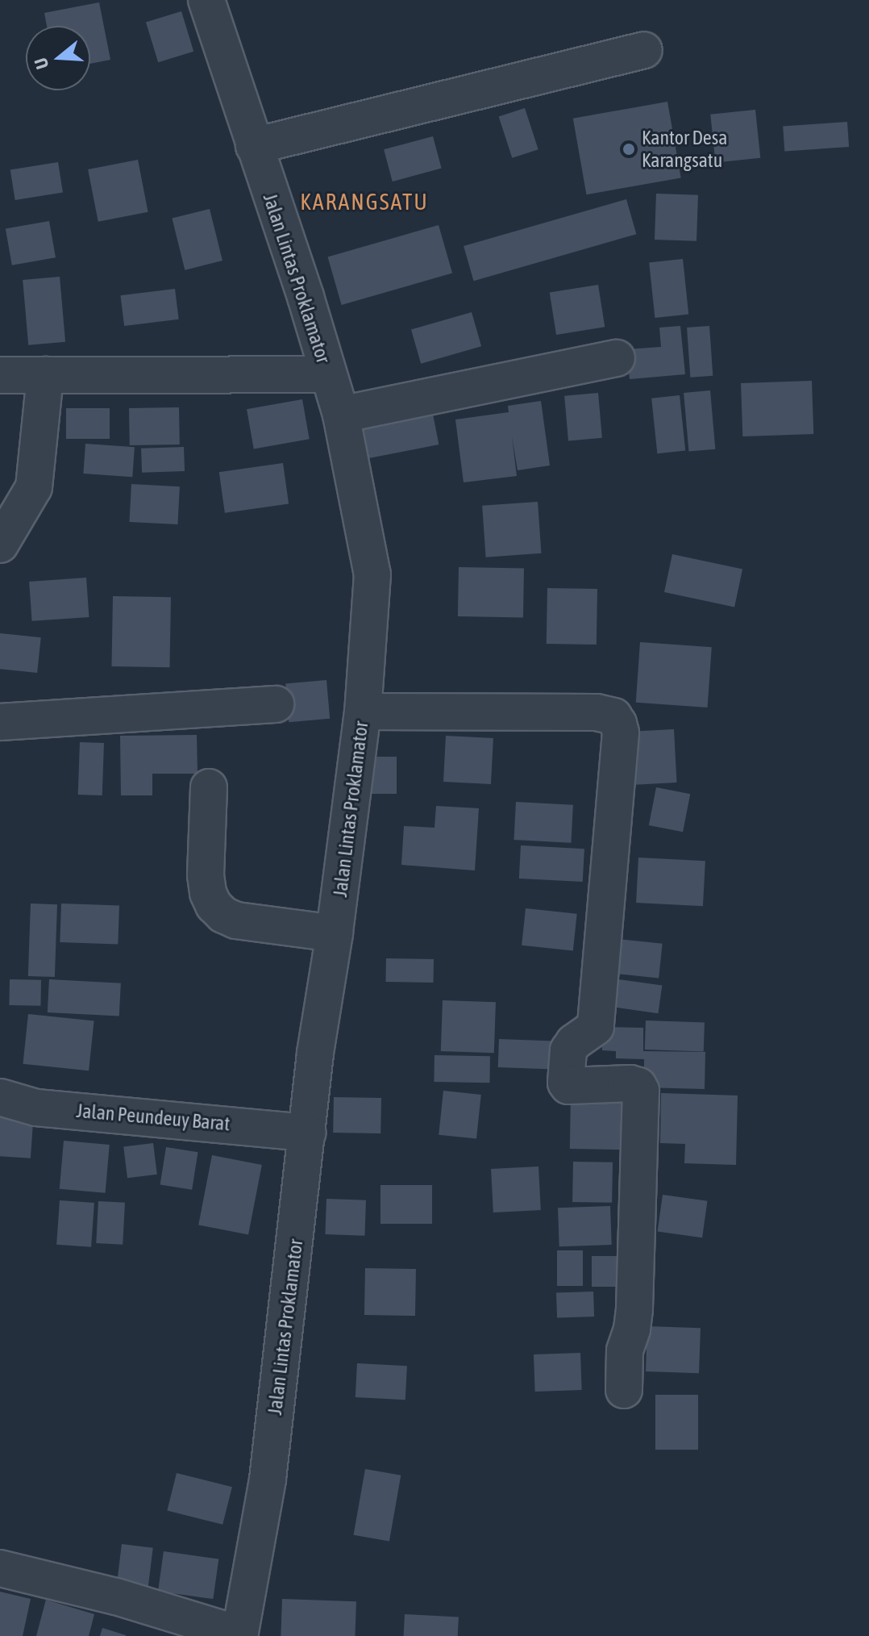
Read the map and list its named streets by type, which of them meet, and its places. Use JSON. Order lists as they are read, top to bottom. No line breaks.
{"streets":{"street":["Jalan Lintas Proklamator","Jalan Peundeuy Barat"]},"crossings":[["Jalan Lintas Proklamator","Jalan Peundeuy Barat"]],"districts":["KARANGSATU"],"places":["Kantor Desa Karangsatu"],"north":"left"}
